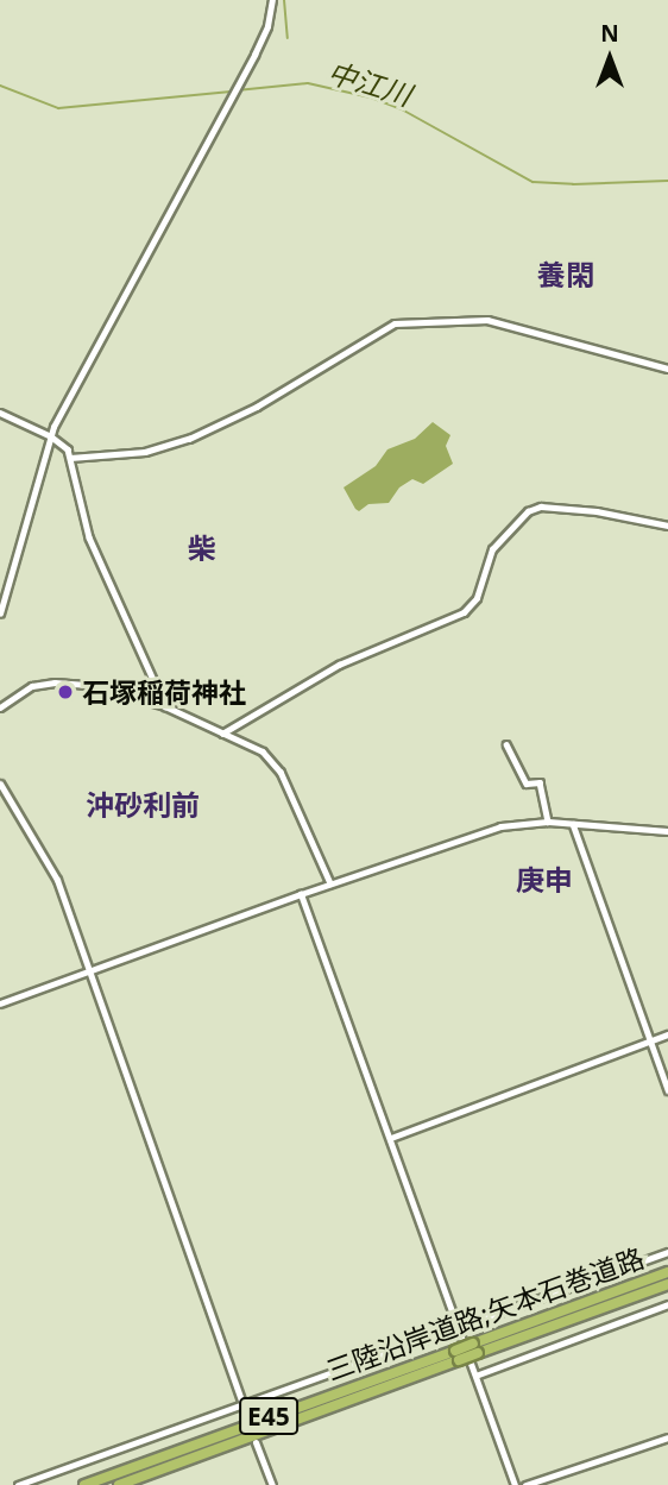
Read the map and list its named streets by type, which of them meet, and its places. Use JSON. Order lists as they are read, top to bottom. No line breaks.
{"streets":{"highway":["三陸沿岸道路;矢本石巻道路","E45"]},"districts":["養閑","柴","沖砂利前","庚申"],"water":["中江川"],"places":["石塚稲荷神社"],"north":"top"}
